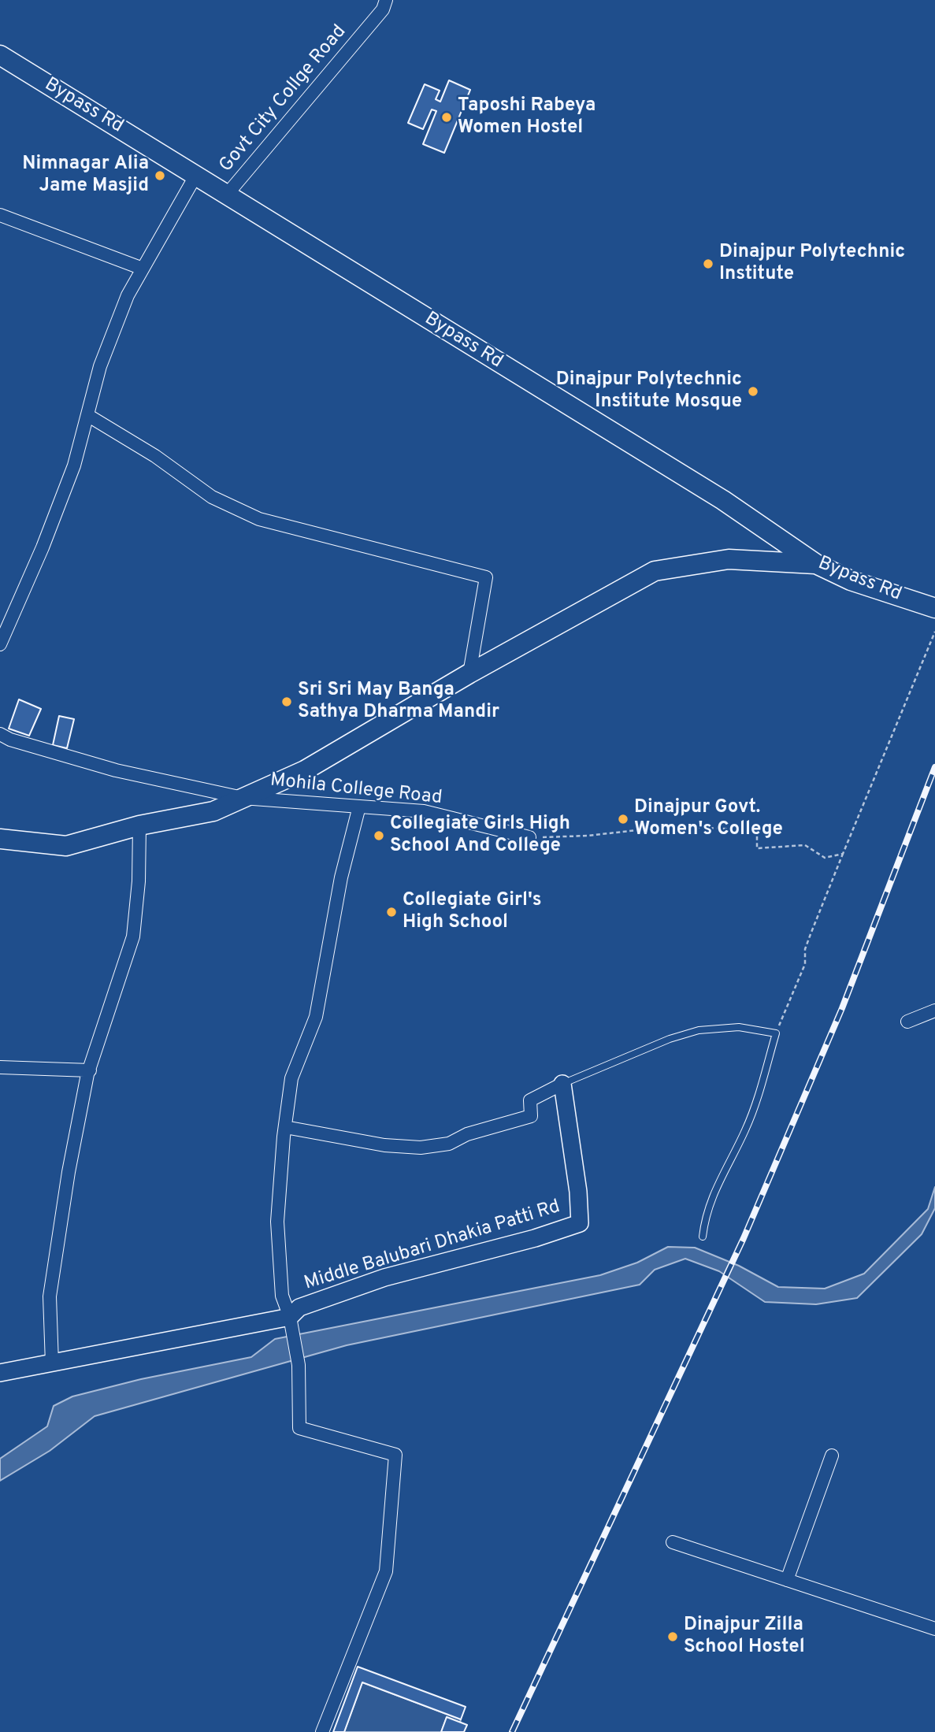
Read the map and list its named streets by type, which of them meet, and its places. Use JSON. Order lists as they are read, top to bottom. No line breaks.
{"streets":{"main road":["Bypass Rd"],"street":["Govt City Collge Road","Mohila College Road","Middle Balubari Dhakia Patti Rd"]},"crossings":[["Govt City Collge Road","Bypass Rd"]],"places":["Taposhi Rabeya Women Hostel","Nimnagar Alia Jame Masjid","Dinajpur Polytechnic Institute","Dinajpur Polytechnic Institute Mosque","Sri Sri May Banga Sathya Dharma Mandir","Dinajpur Govt. Women's College","Collegiate Girls High School And College","Collegiate Girl's High School","Dinajpur Zilla School Hostel"]}
